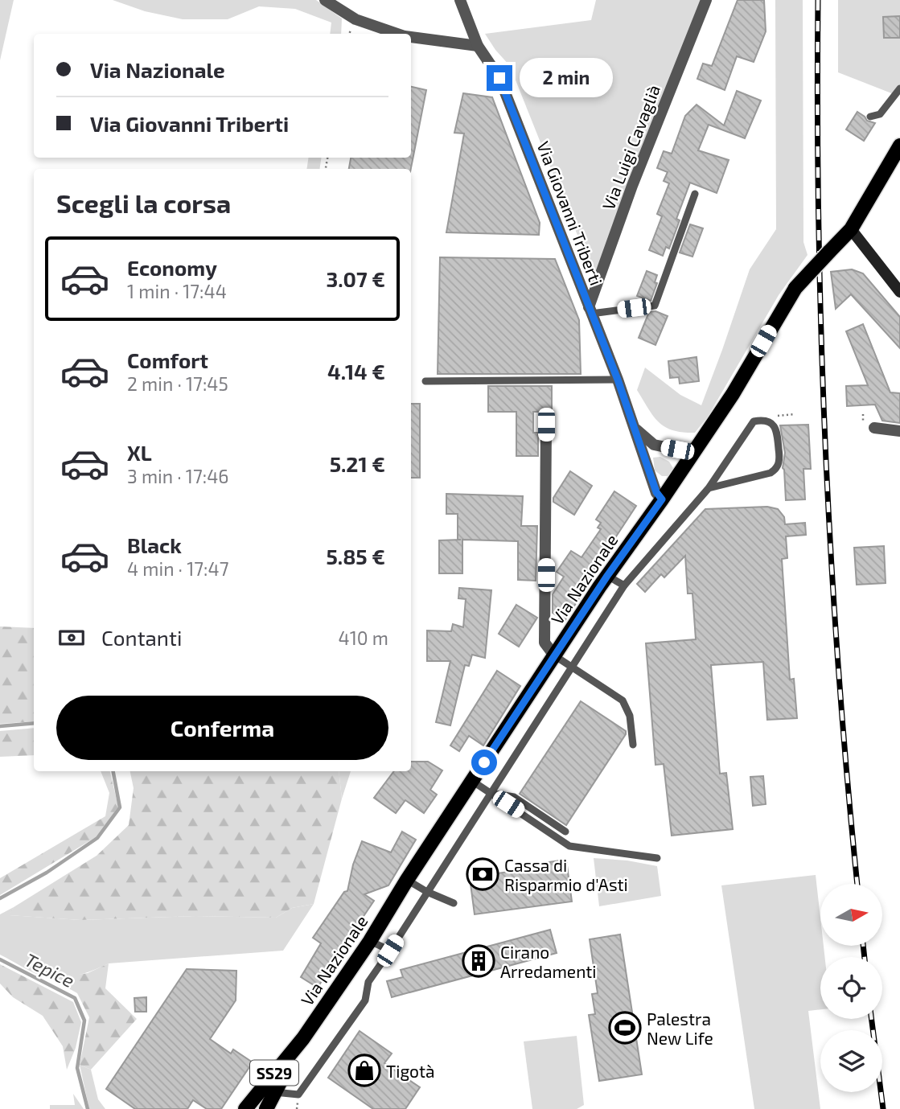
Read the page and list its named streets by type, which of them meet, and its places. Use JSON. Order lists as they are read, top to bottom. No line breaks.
{"streets":{"main road":["Via Nazionale","SS29"],"street":["Via Luigi Cavaglià","Via Giovanni Triberti"]},"crossings":[["Via Luigi Cavaglià","Via Giovanni Triberti"],["Via Giovanni Triberti","Via Nazionale"]],"water":["Tepice"],"places":{"bank":["Cassa di Risparmio d'Asti"],"building":["Cirano Arredamenti"],"sports":["Palestra New Life"],"shop":["Tigotà"]},"north":"right","page":{"banner":["Via Nazionale","Via Giovanni Triberti"],"bubble":"2 min","heading":"Scegli la corsa","list":[{"name":"Economy","note":"1 min · 17:44","value":"3.07 €"},{"name":"Comfort","note":"2 min · 17:45","value":"4.14 €"},{"name":"XL","note":"3 min · 17:46","value":"5.21 €"},{"name":"Black","note":"4 min · 17:47","value":"5.85 €"}],"pay":["Contanti","410 m"],"buttons":"Conferma"}}
